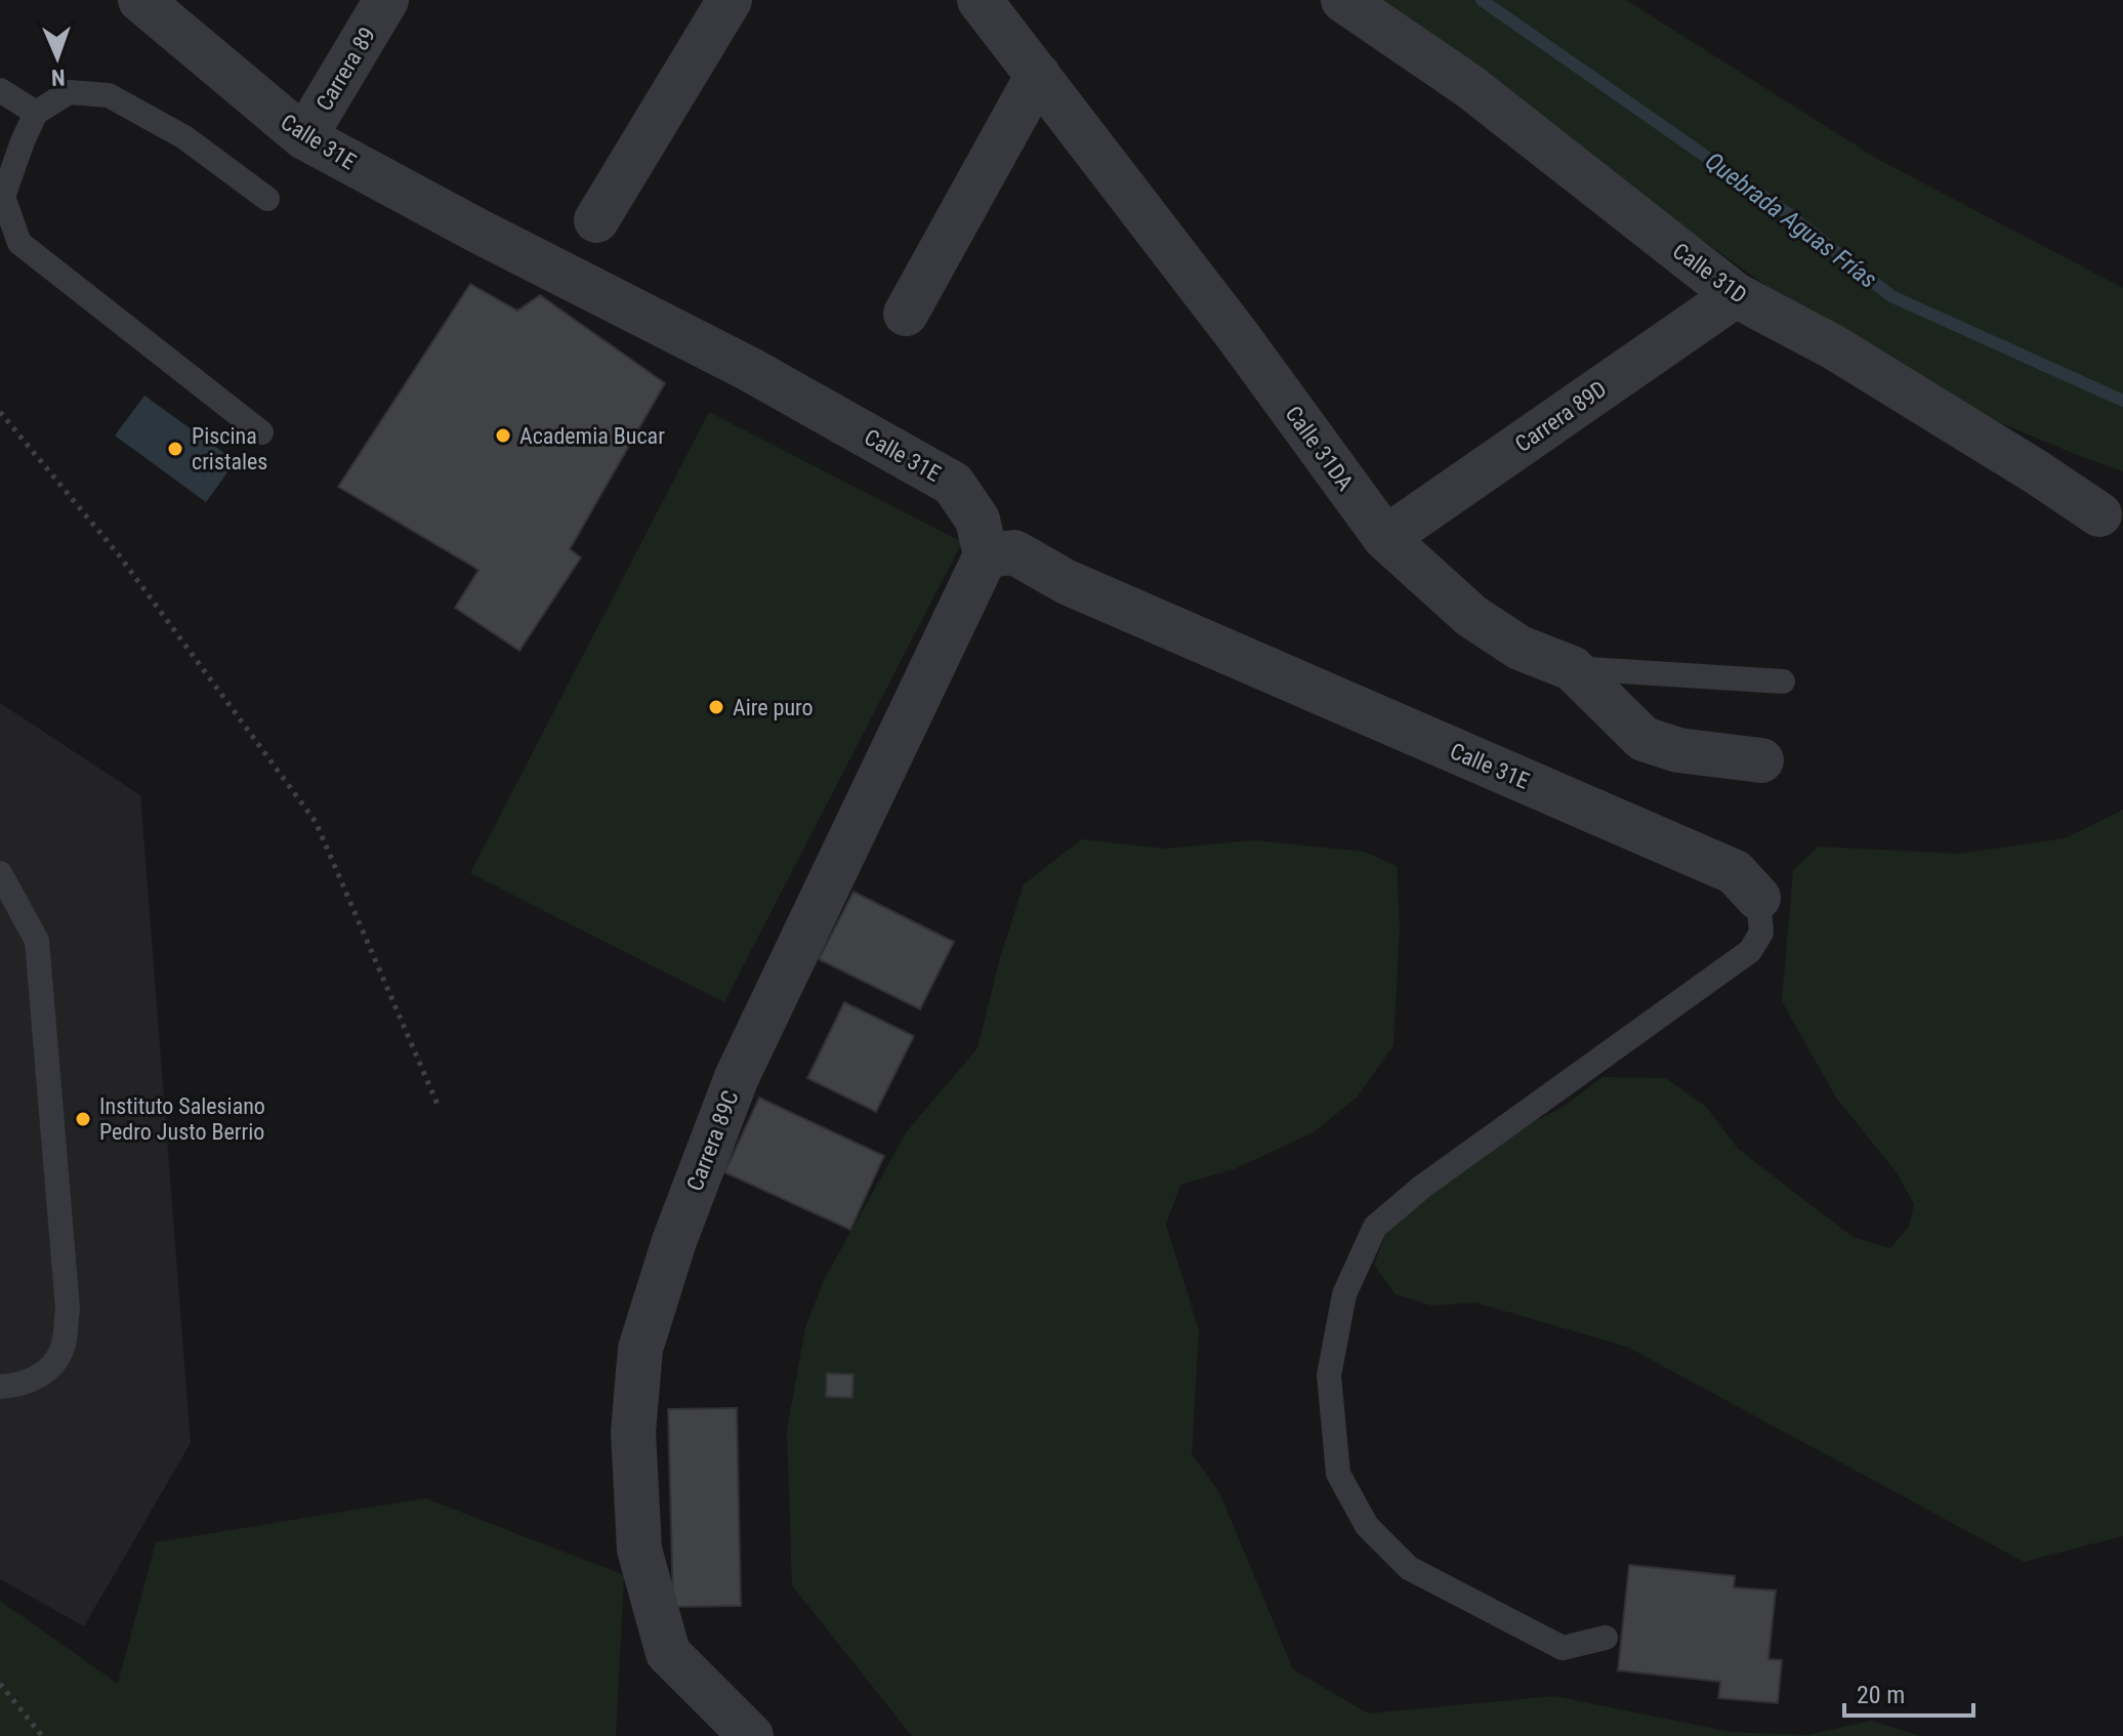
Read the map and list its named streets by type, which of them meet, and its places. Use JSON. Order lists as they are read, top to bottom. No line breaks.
{"streets":{"street":["Carrera 89","Calle 31E","Calle 31D","Carrera 89D","Calle 31DA","Carrera 89C"]},"crossings":[["Carrera 89","Calle 31E"],["Calle 31E","Carrera 89C"],["Calle 31D","Carrera 89D"],["Carrera 89D","Calle 31DA"]],"water":["Quebrada Aguas Frías"],"places":["Academia Bucar","Piscina cristales","Aire puro","Instituto Salesiano Pedro Justo Berrio"],"scale_bar":"20 m","north":"bottom"}
